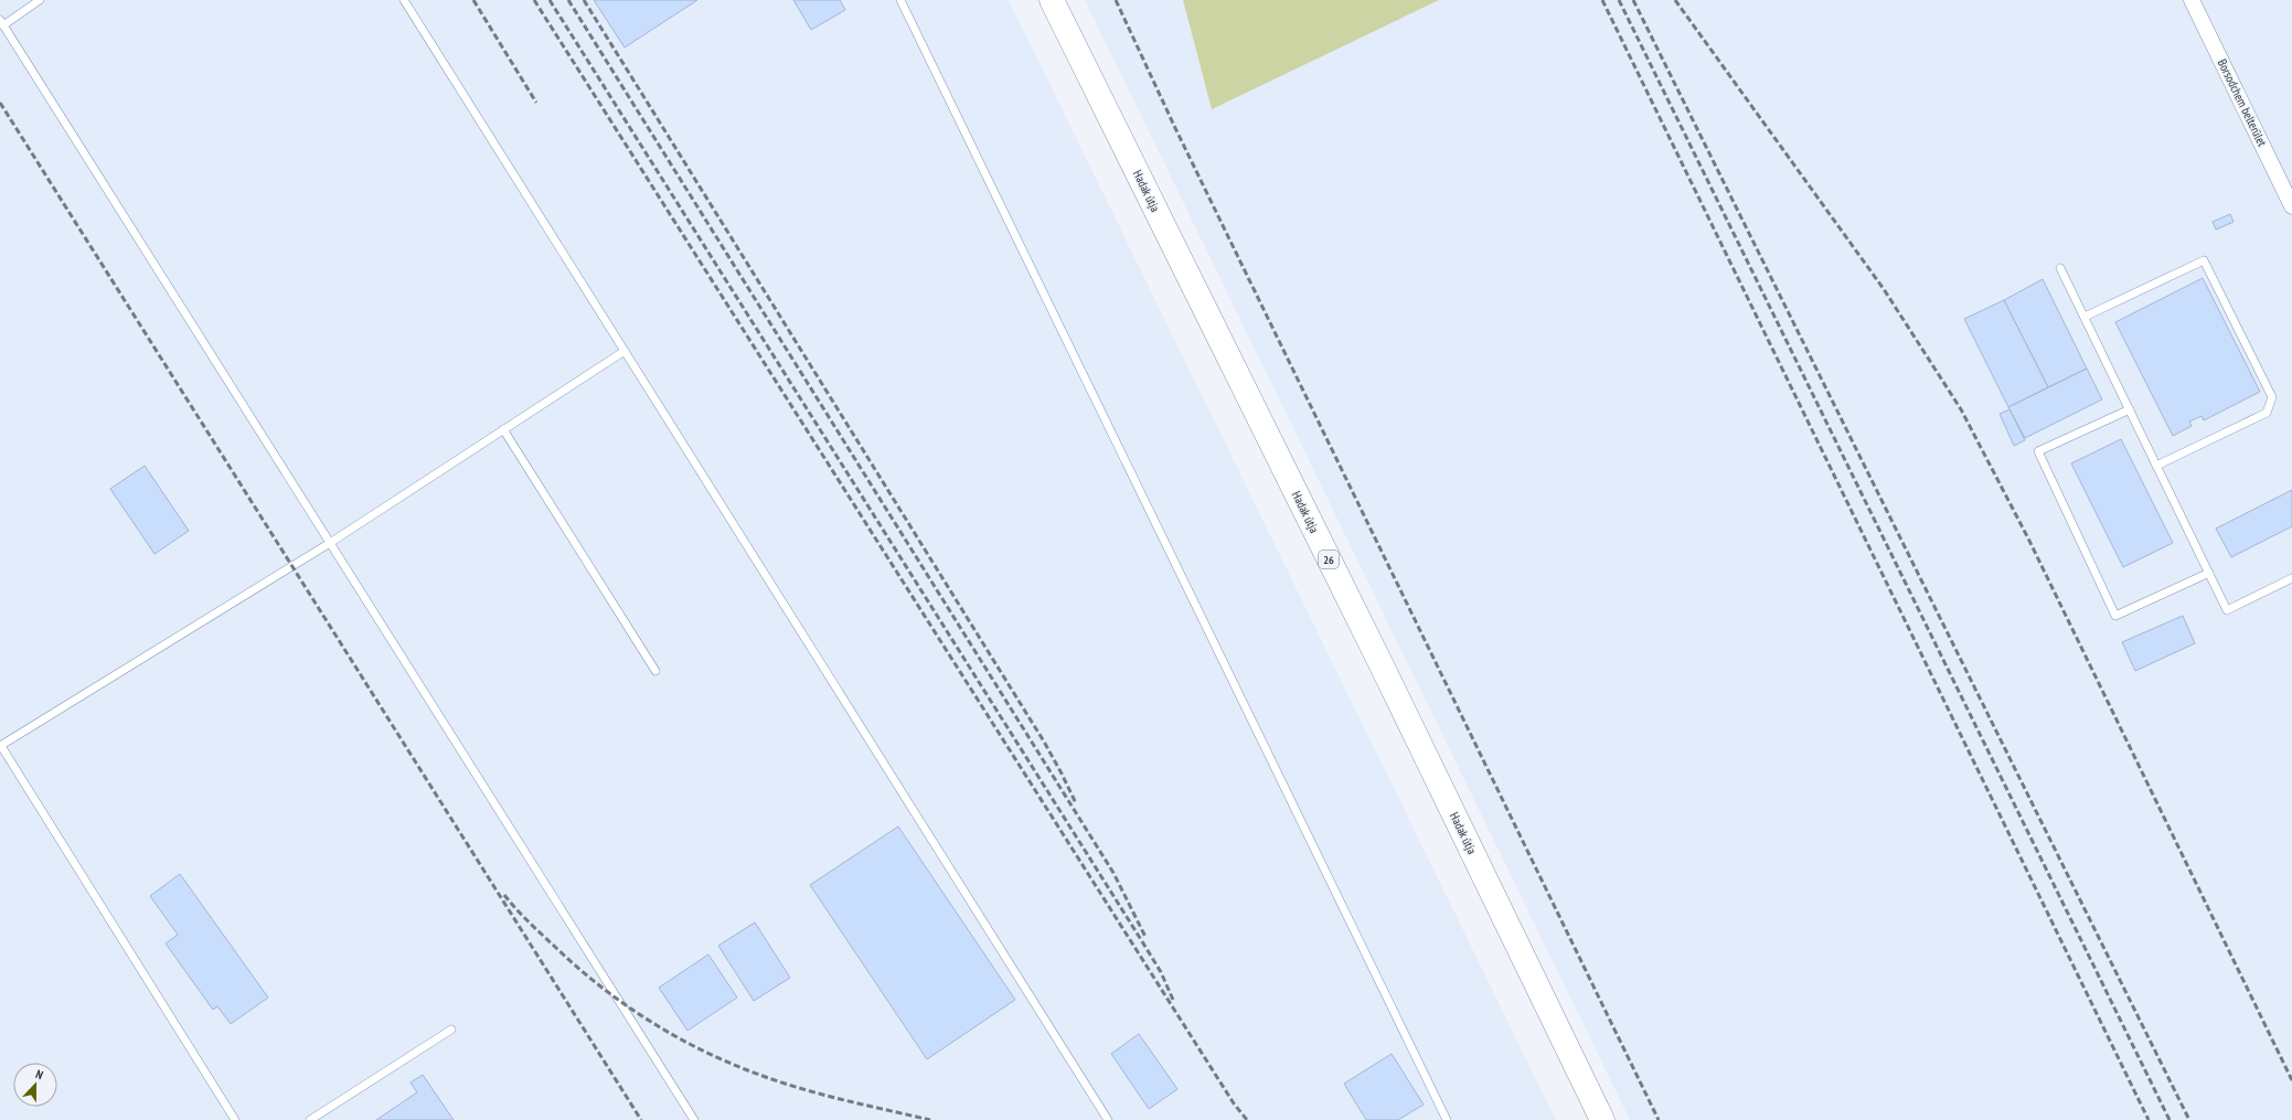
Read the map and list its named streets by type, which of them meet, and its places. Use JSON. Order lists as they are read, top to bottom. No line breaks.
{"streets":{"main road":["Hadak útja","26"],"street":["Borsodchem belterület"]},"north":"top"}
